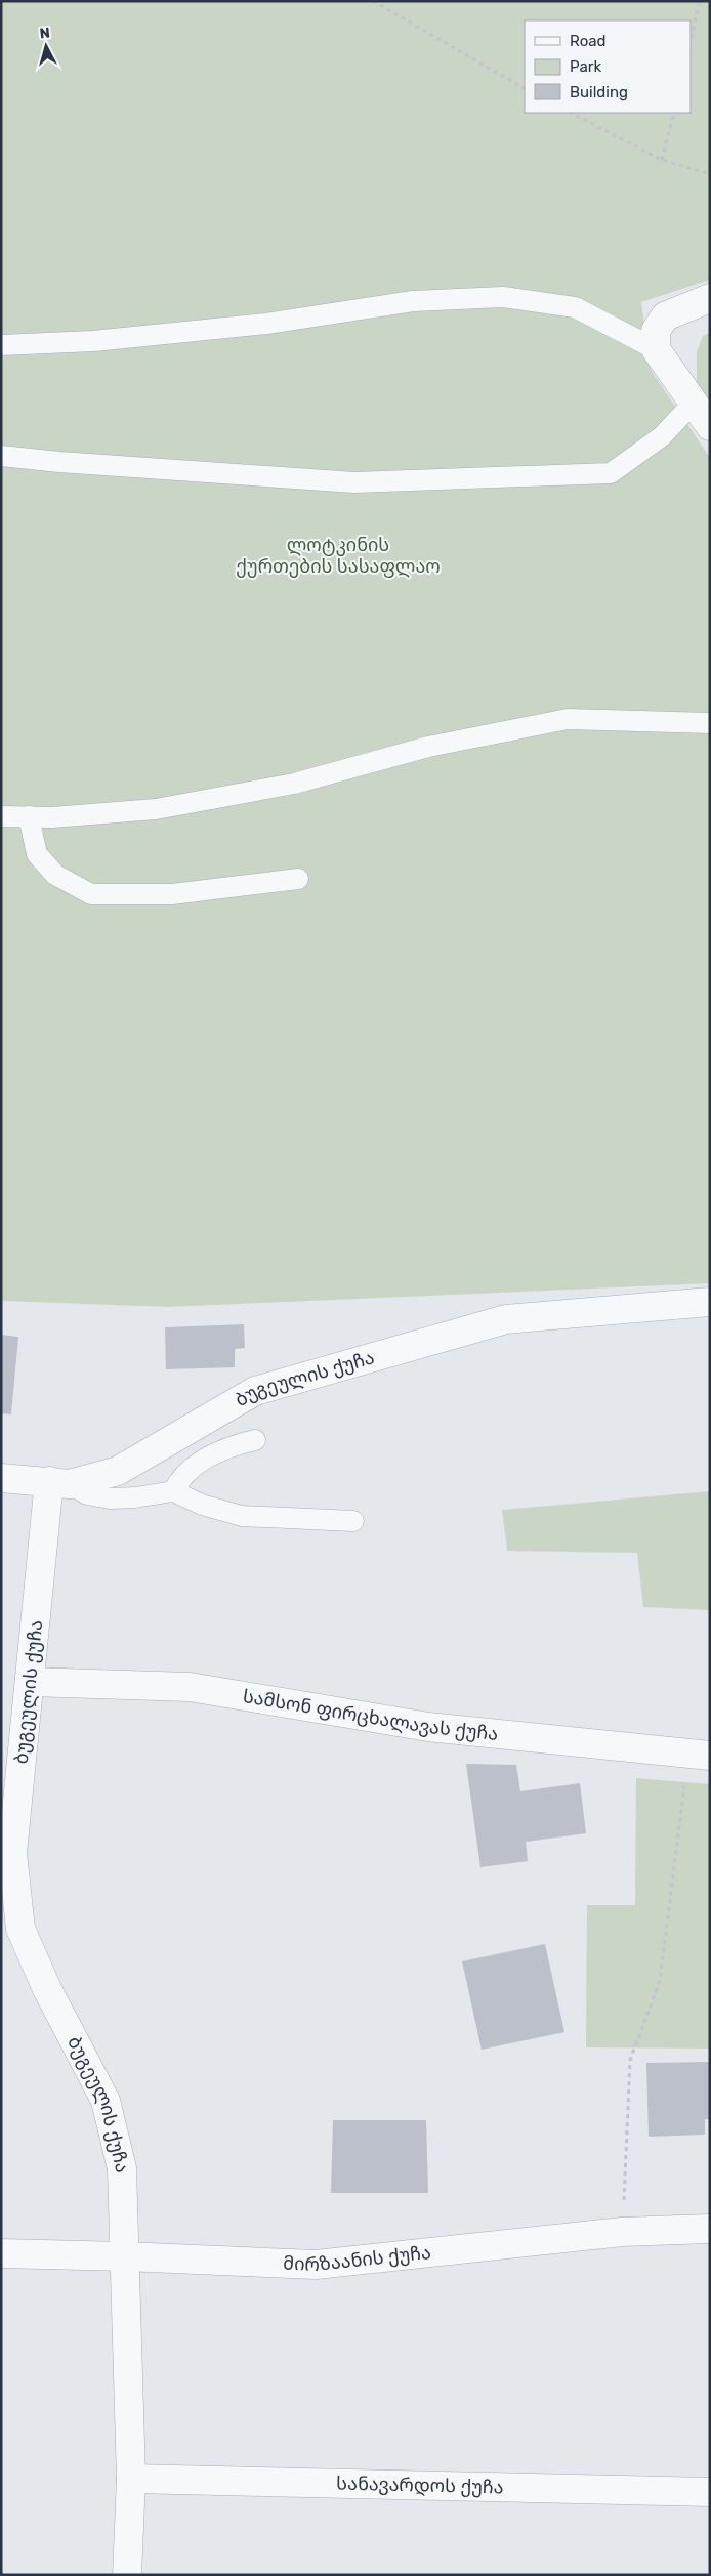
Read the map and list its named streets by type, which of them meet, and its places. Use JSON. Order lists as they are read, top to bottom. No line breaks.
{"streets":{"street":["ბუგეულის ქუჩა","სამსონ ფირცხალავას ქუჩა","მირზაანის ქუჩა","სანავარდოს ქუჩა"]},"crossings":[["ბუგეულის ქუჩა","სამსონ ფირცხალავას ქუჩა"],["ბუგეულის ქუჩა","მირზაანის ქუჩა"],["ბუგეულის ქუჩა","სანავარდოს ქუჩა"]],"parks":["ლოტკინის ქურთების სასაფლაო"],"legend":["Road","Park","Building"],"north":"top"}
